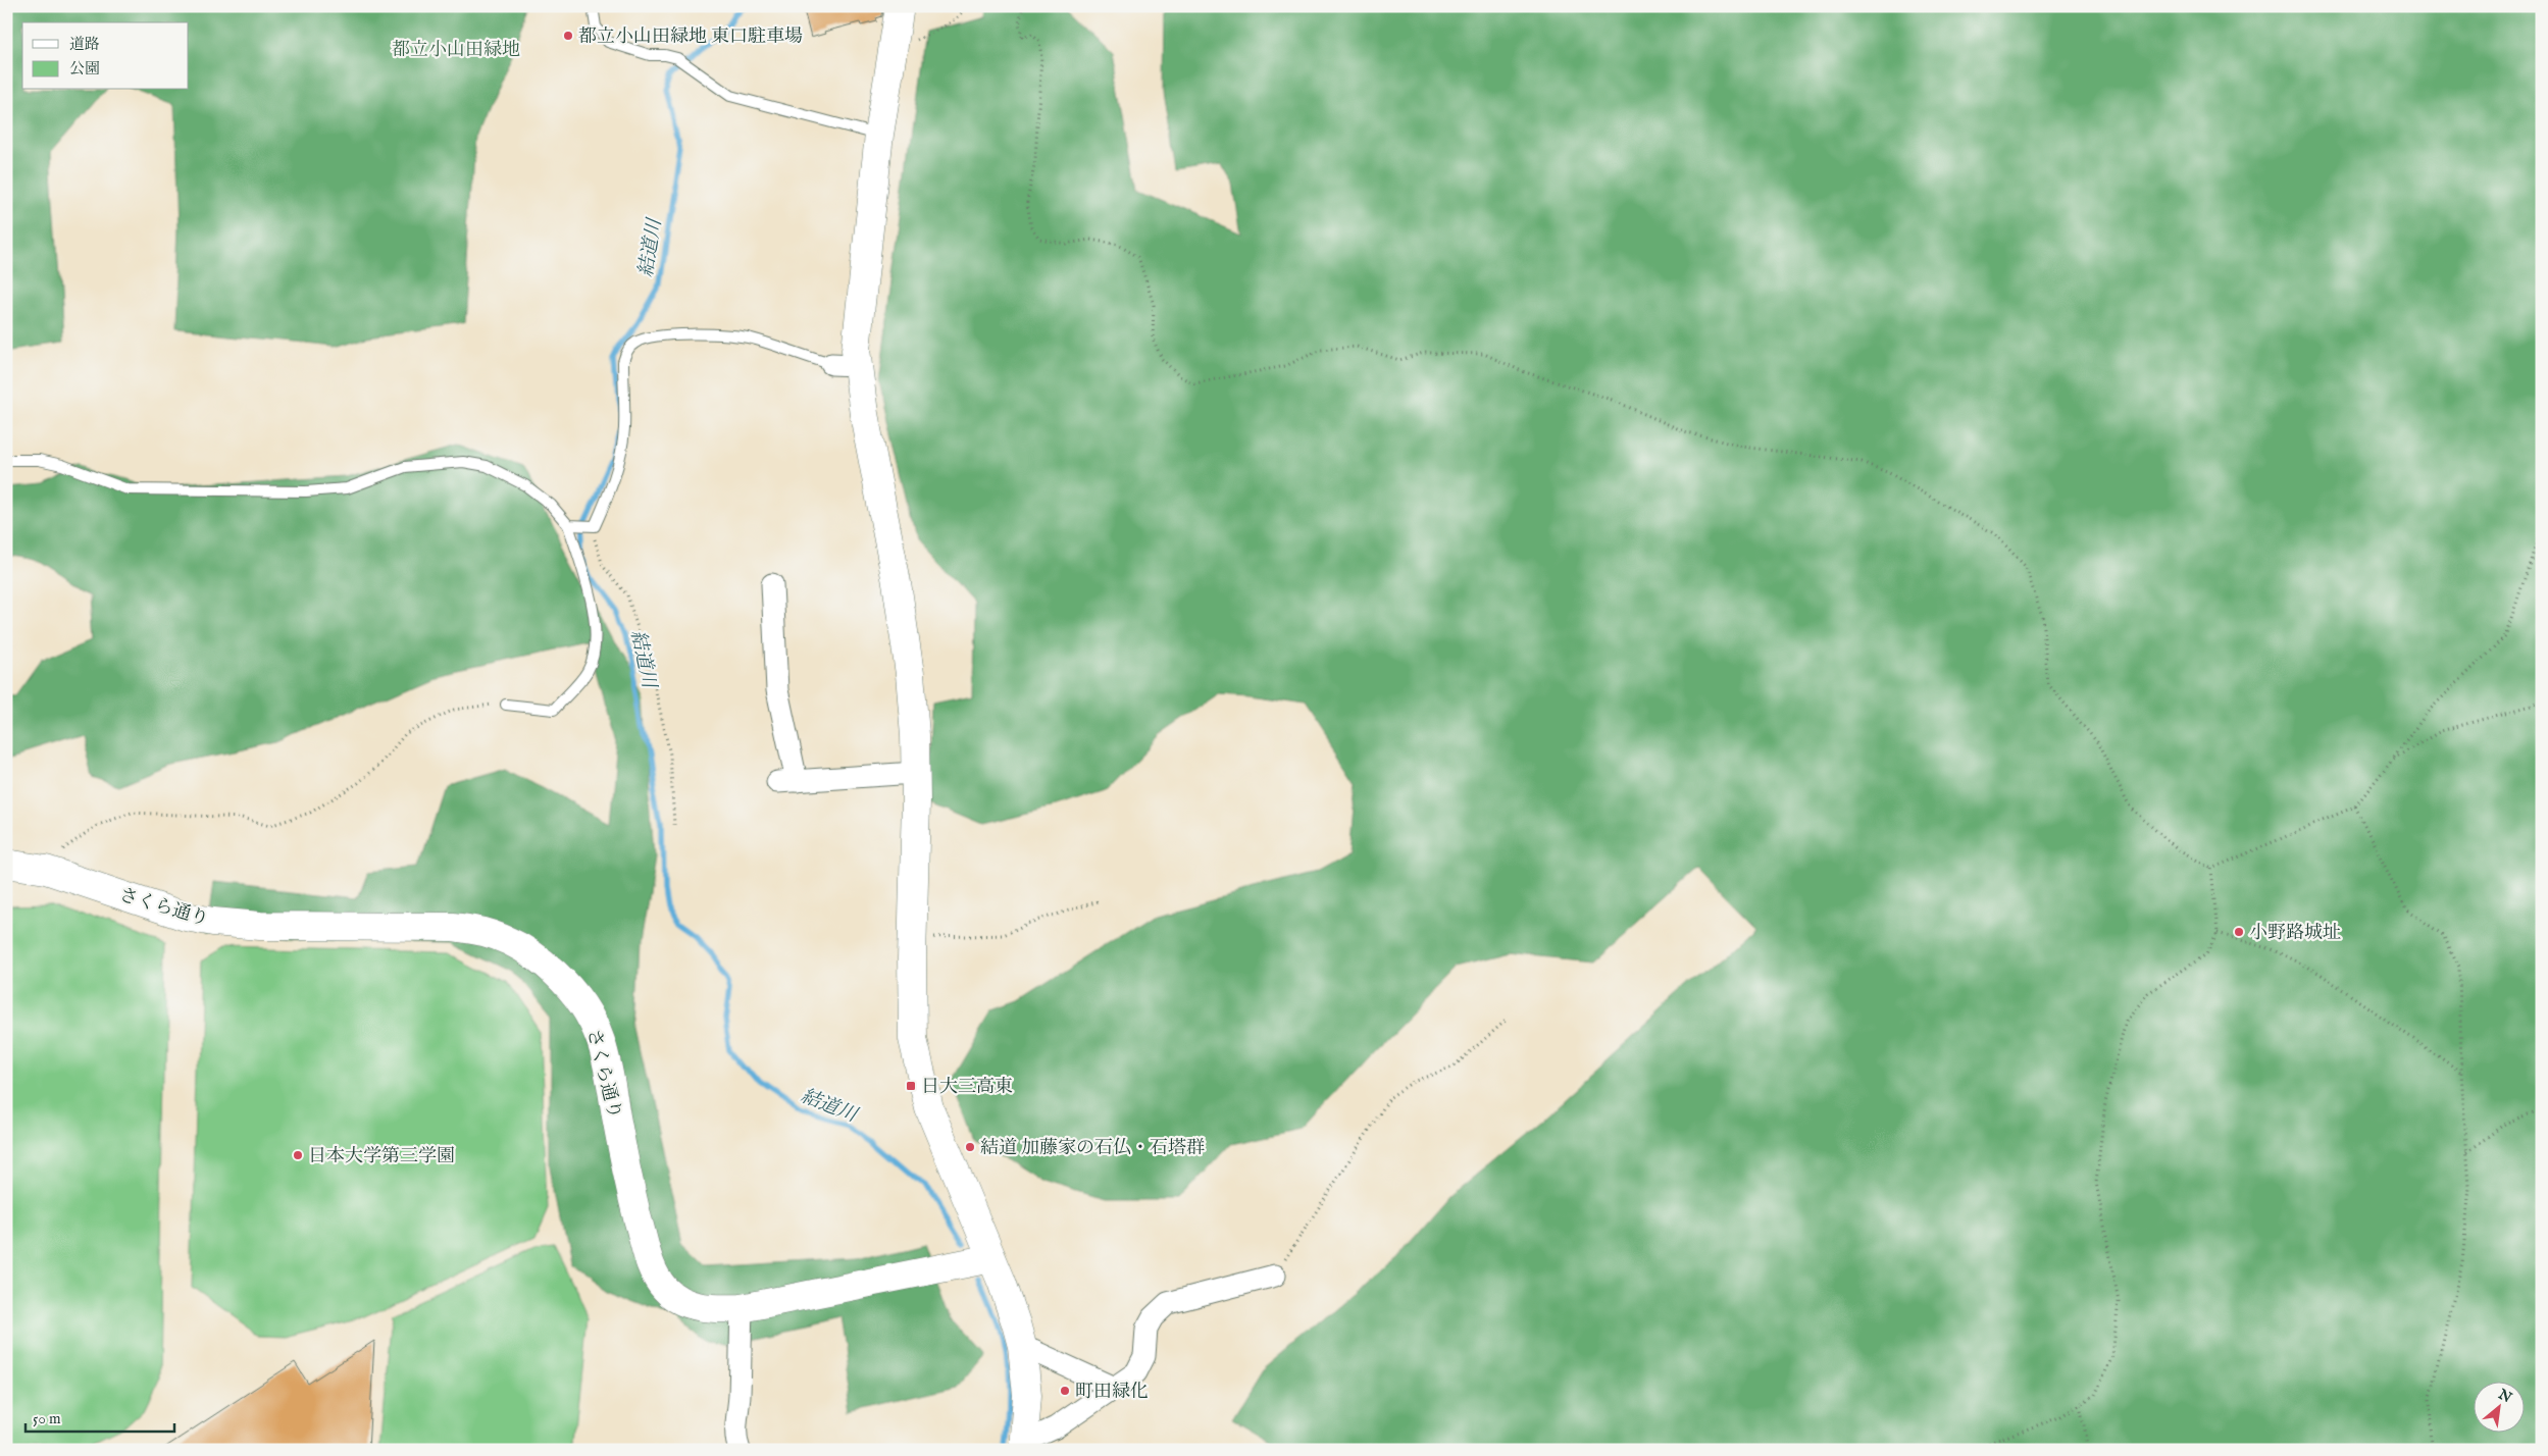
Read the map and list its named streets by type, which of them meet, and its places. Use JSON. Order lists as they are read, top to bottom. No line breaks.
{"streets":{"street":["さくら通り"]},"water":["結道川"],"parks":["都立小山田緑地"],"places":{"other":["都立小山田緑地 東口駐車場","小野路城址","結道 加藤家の石仏・石塔群","日本大学第三学園","町田緑化"],"transit":["日大三高東"]},"legend":["道路","公園"],"scale_bar":"50 m","north":"top right"}
